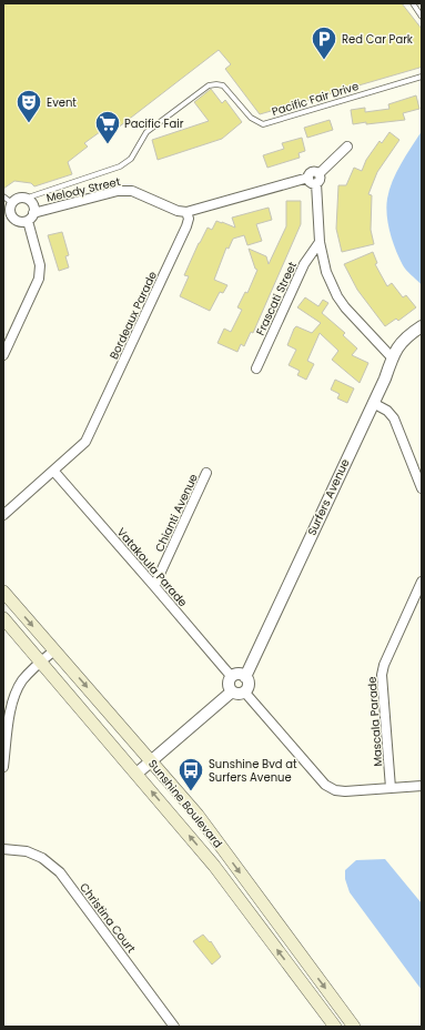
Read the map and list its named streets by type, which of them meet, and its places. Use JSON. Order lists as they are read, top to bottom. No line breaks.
{"streets":{"main road":["Sunshine Boulevard"],"street":["Melody Street","Frascati Street","Bordeaux Parade","Surfers Avenue","Chianti Avenue","Vatakoula Parade","Mascala Parade","Christina Court"],"lane":["Pacific Fair Drive"]},"crossings":[["Pacific Fair Drive","Melody Street"],["Melody Street","Bordeaux Parade"],["Bordeaux Parade","Vatakoula Parade"],["Surfers Avenue","Vatakoula Parade"],["Chianti Avenue","Vatakoula Parade"]],"places":{"parking":["Red Car Park"],"theatre":["Event"],"supermarket":["Pacific Fair"],"bus stop":["Sunshine Bvd at Surfers Avenue"]}}
